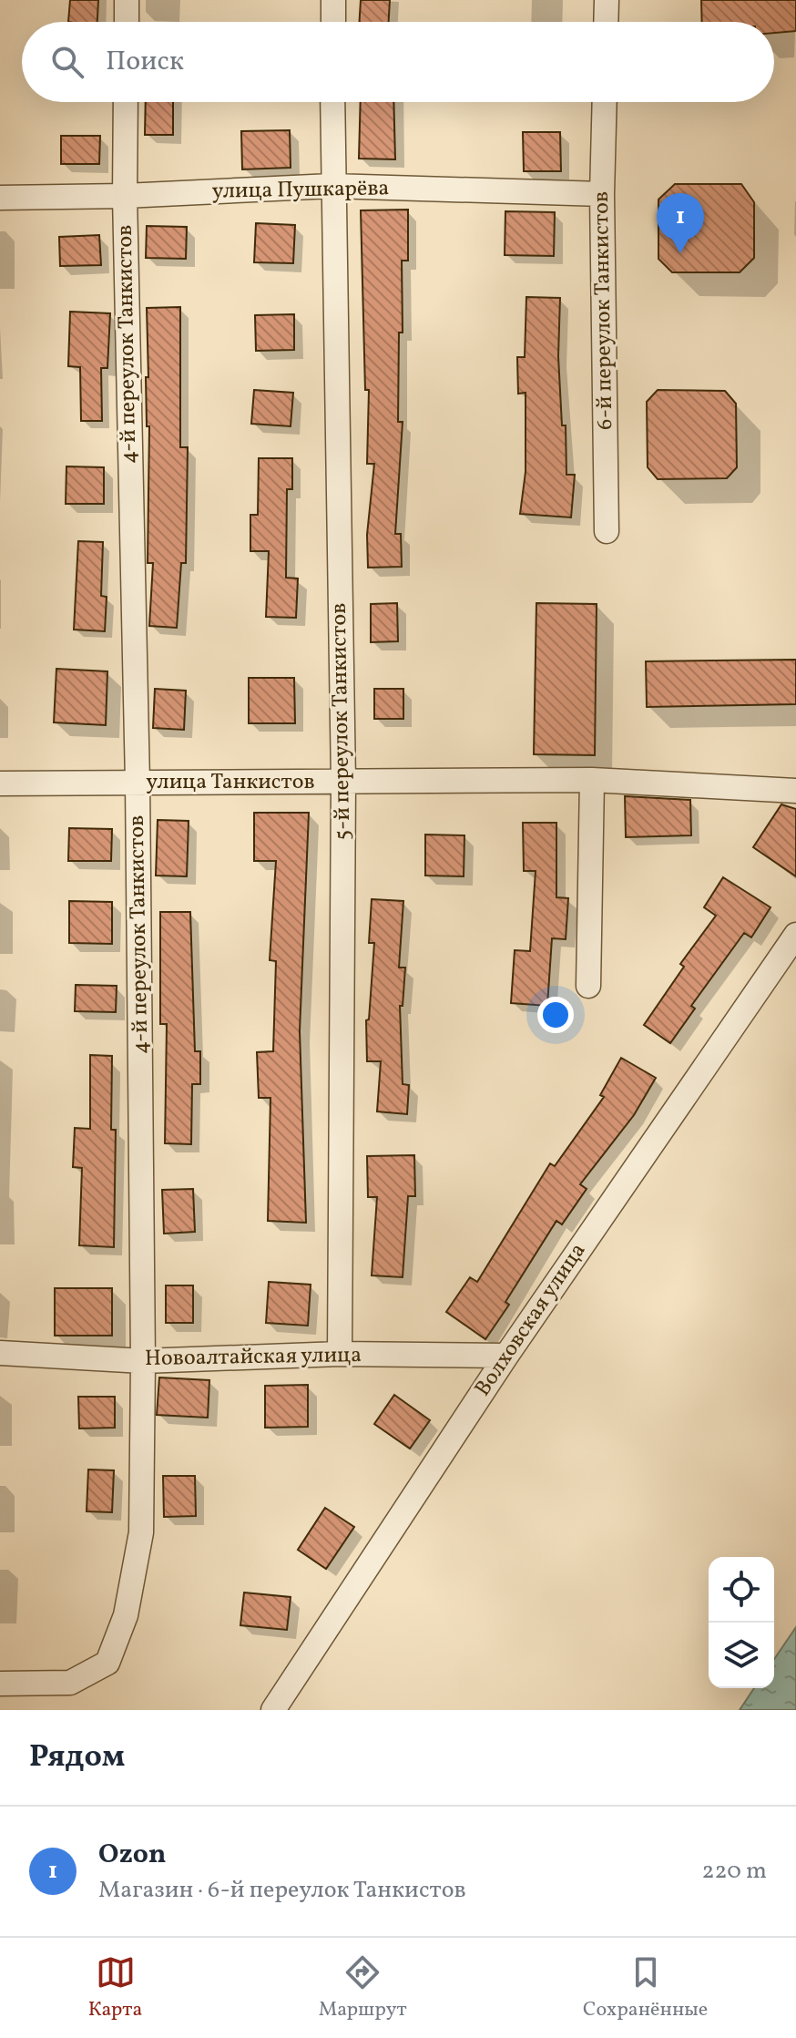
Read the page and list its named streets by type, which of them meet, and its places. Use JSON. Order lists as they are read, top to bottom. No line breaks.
{"streets":{"street":["улица Пушкарёва","6-й переулок Танкистов","4-й переулок Танкистов","5-й переулок Танкистов","улица Танкистов","Волховская улица","Новоалтайская улица"]},"crossings":[["улица Пушкарёва","6-й переулок Танкистов"],["улица Пушкарёва","4-й переулок Танкистов"],["улица Пушкарёва","5-й переулок Танкистов"],["4-й переулок Танкистов","улица Танкистов"],["4-й переулок Танкистов","Новоалтайская улица"],["5-й переулок Танкистов","улица Танкистов"],["5-й переулок Танкистов","Новоалтайская улица"],["Волховская улица","Новоалтайская улица"]],"page":{"search":"Поиск","pins":"1","heading":"Рядом","list":[{"mark":"1","name":"Ozon","note":"Магазин · 6-й переулок Танкистов","value":"220 m"}],"nav":["Карта","Маршрут","Сохранённые"]}}
